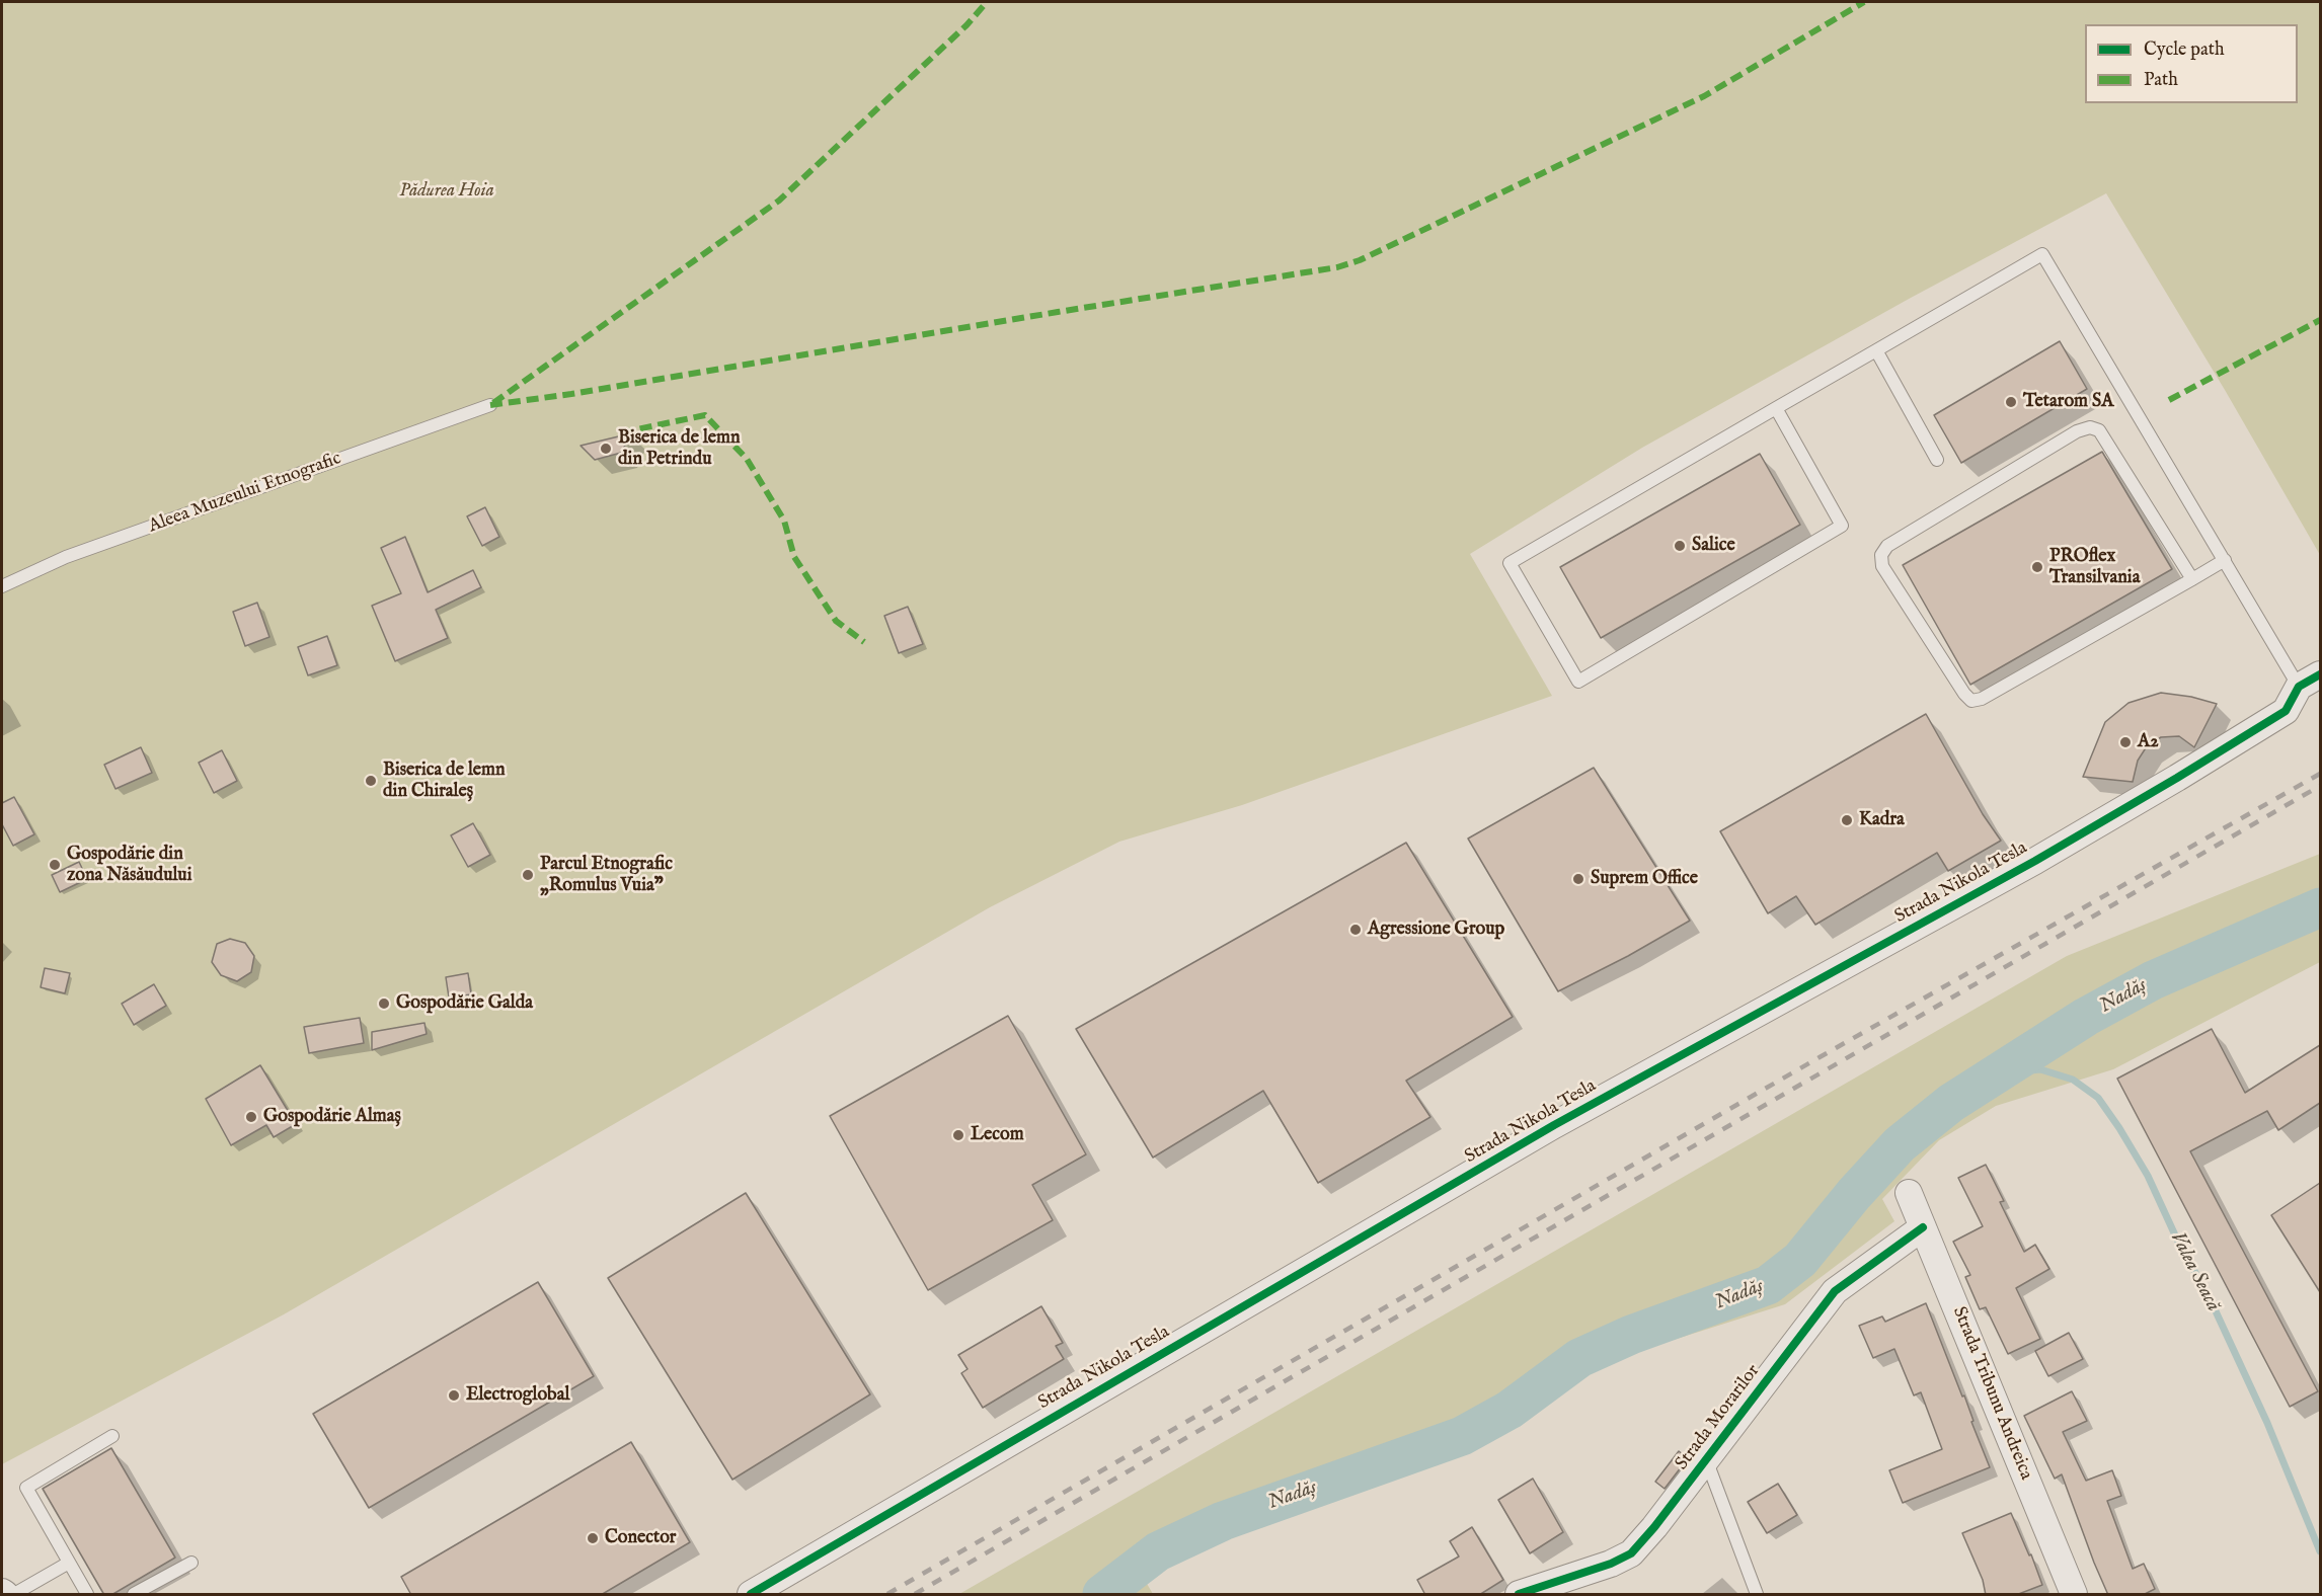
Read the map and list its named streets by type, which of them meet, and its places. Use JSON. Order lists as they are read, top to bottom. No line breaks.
{"streets":{"street":["Strada Nikola Tesla","Strada Tribunu Andreica","Strada Morarilor"],"lane":["Aleea Muzeului Etnografic"]},"crossings":[["Strada Tribunu Andreica","Strada Morarilor"]],"water":["Nadăș","Valea Seacă"],"parks":["Pădurea Hoia"],"places":["Tetarom SA","Biserica de lemn din Petrindu","Salice","PROflex Transilvania","A2","Biserica de lemn din Chiraleș","Kadra","Gospodărie din zona Năsăudului","Parcul Etnografic „Romulus Vuia”","Suprem Office","Agressione Group","Gospodărie Galda","Gospodărie Almaș","Lecom","Electroglobal","Conector"],"legend":["Cycle path","Path"]}
